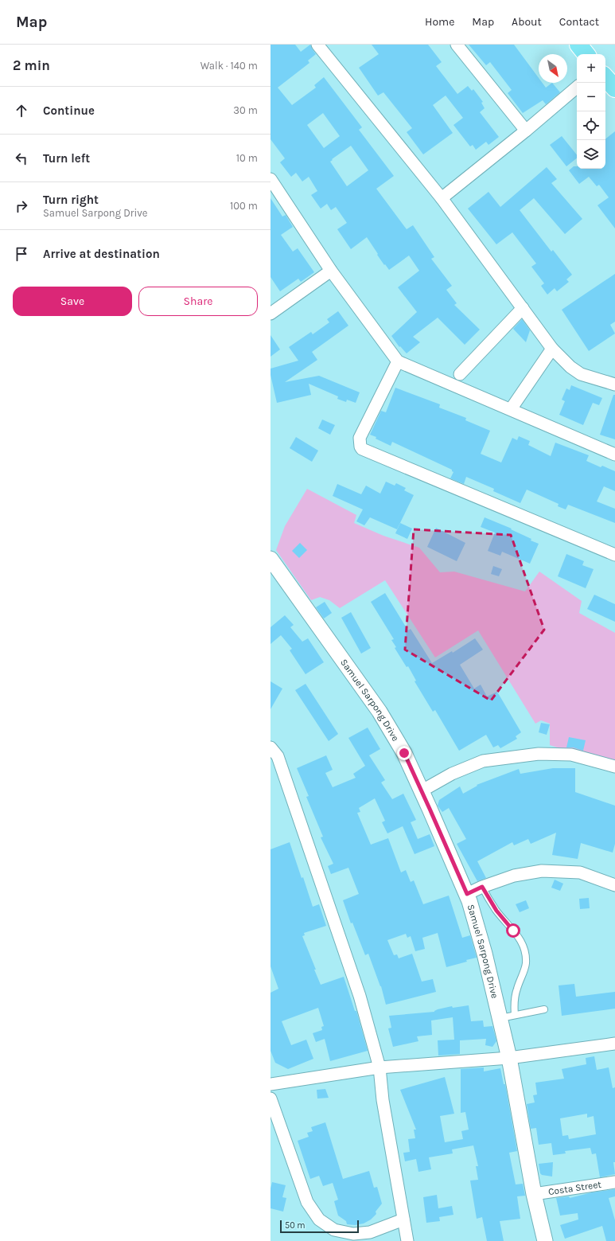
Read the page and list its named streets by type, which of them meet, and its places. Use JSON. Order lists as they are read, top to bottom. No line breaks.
{"streets":{"street":["Samuel Sarpong Drive","Costa Street"]},"crossings":[["Samuel Sarpong Drive","Costa Street"]],"scale_bar":"50 m","north":"bottom right","page":{"header":"Map","nav":["Home","Map","About","Contact"],"heading":["2 min","Walk · 140 m"],"map_buttons":["+","−"],"list":[["Continue","30 m"],["Turn left","10 m"],["Turn right","Samuel Sarpong Drive","100 m"],"Arrive at destination"],"buttons":["Save","Share"],"scale":"50 m"}}
